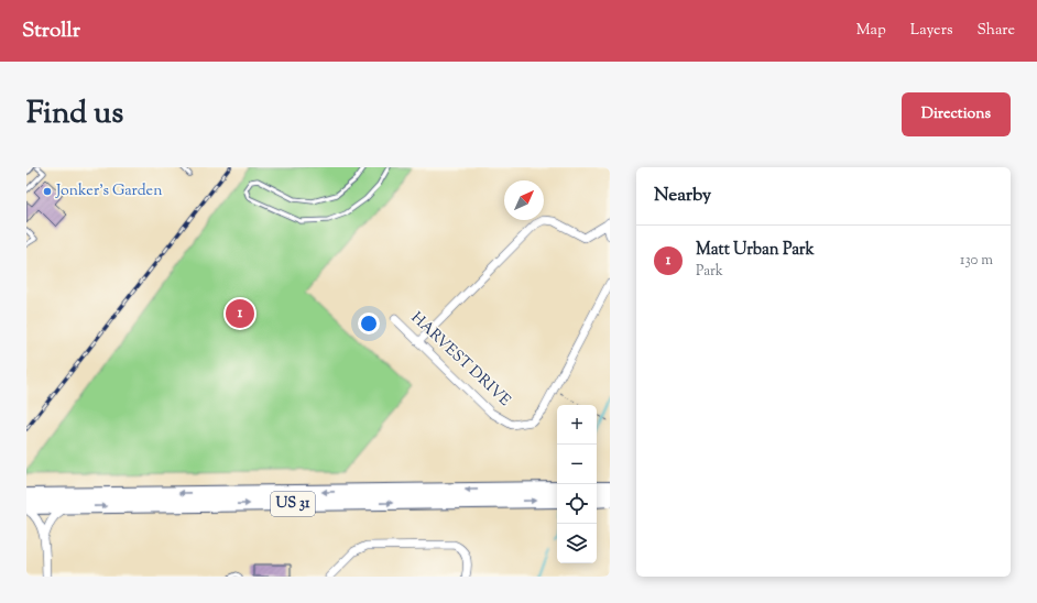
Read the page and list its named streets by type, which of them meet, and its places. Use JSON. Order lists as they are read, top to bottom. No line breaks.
{"streets":{"highway":["US 31"],"street":["HARVEST DRIVE"]},"places":["Jonker's Garden"],"north":"top right","page":{"header":"Strollr","nav":["Map","Layers","Share"],"title":"Find us","buttons":"Directions","heading":"Nearby","list":[{"mark":"1","name":"Matt Urban Park","note":"Park","value":"130 m"}],"pins":"1","map_buttons":["+","−"]}}
